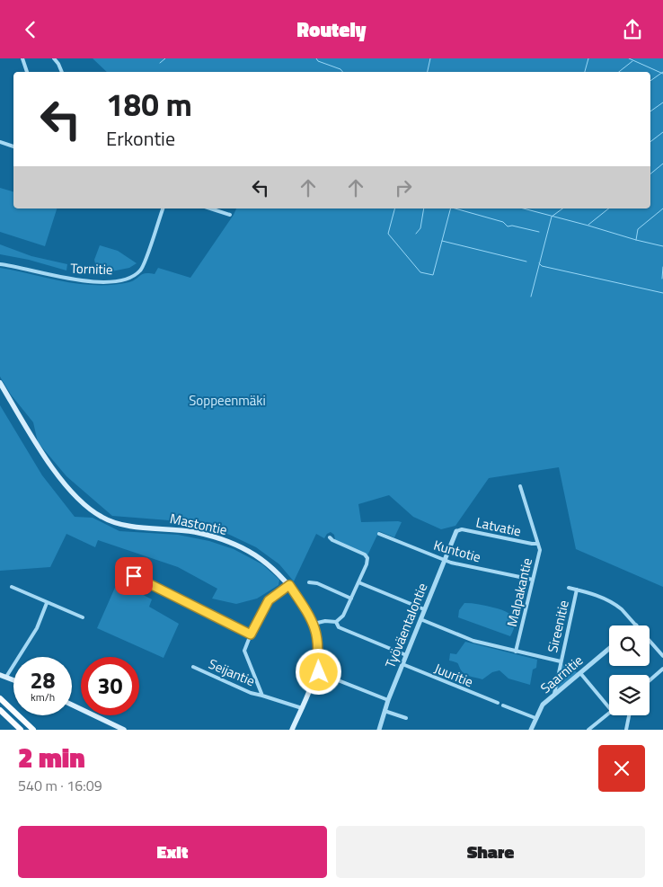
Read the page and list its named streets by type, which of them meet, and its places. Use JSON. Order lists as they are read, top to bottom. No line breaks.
{"streets":{"main road":["Mastontie"],"street":["Tornitie","Latvatie","Kuntotie","Malpakantie","Työväentalontie","Sireenitie","Seijantie","Saarnitie","Juuritie"]},"crossings":[["Mastontie","Seijantie"],["Latvatie","Malpakantie"],["Latvatie","Työväentalontie"],["Kuntotie","Malpakantie"],["Kuntotie","Työväentalontie"],["Työväentalontie","Juuritie"],["Sireenitie","Saarnitie"]],"parks":["Soppeenmäki"],"page":{"header":"Routely","turn":["180 m","Erkontie"],"speed":"28 km/h","limit":"30","heading":["2 min","540 m · 16:09"],"buttons":["Exit","Share"]}}
